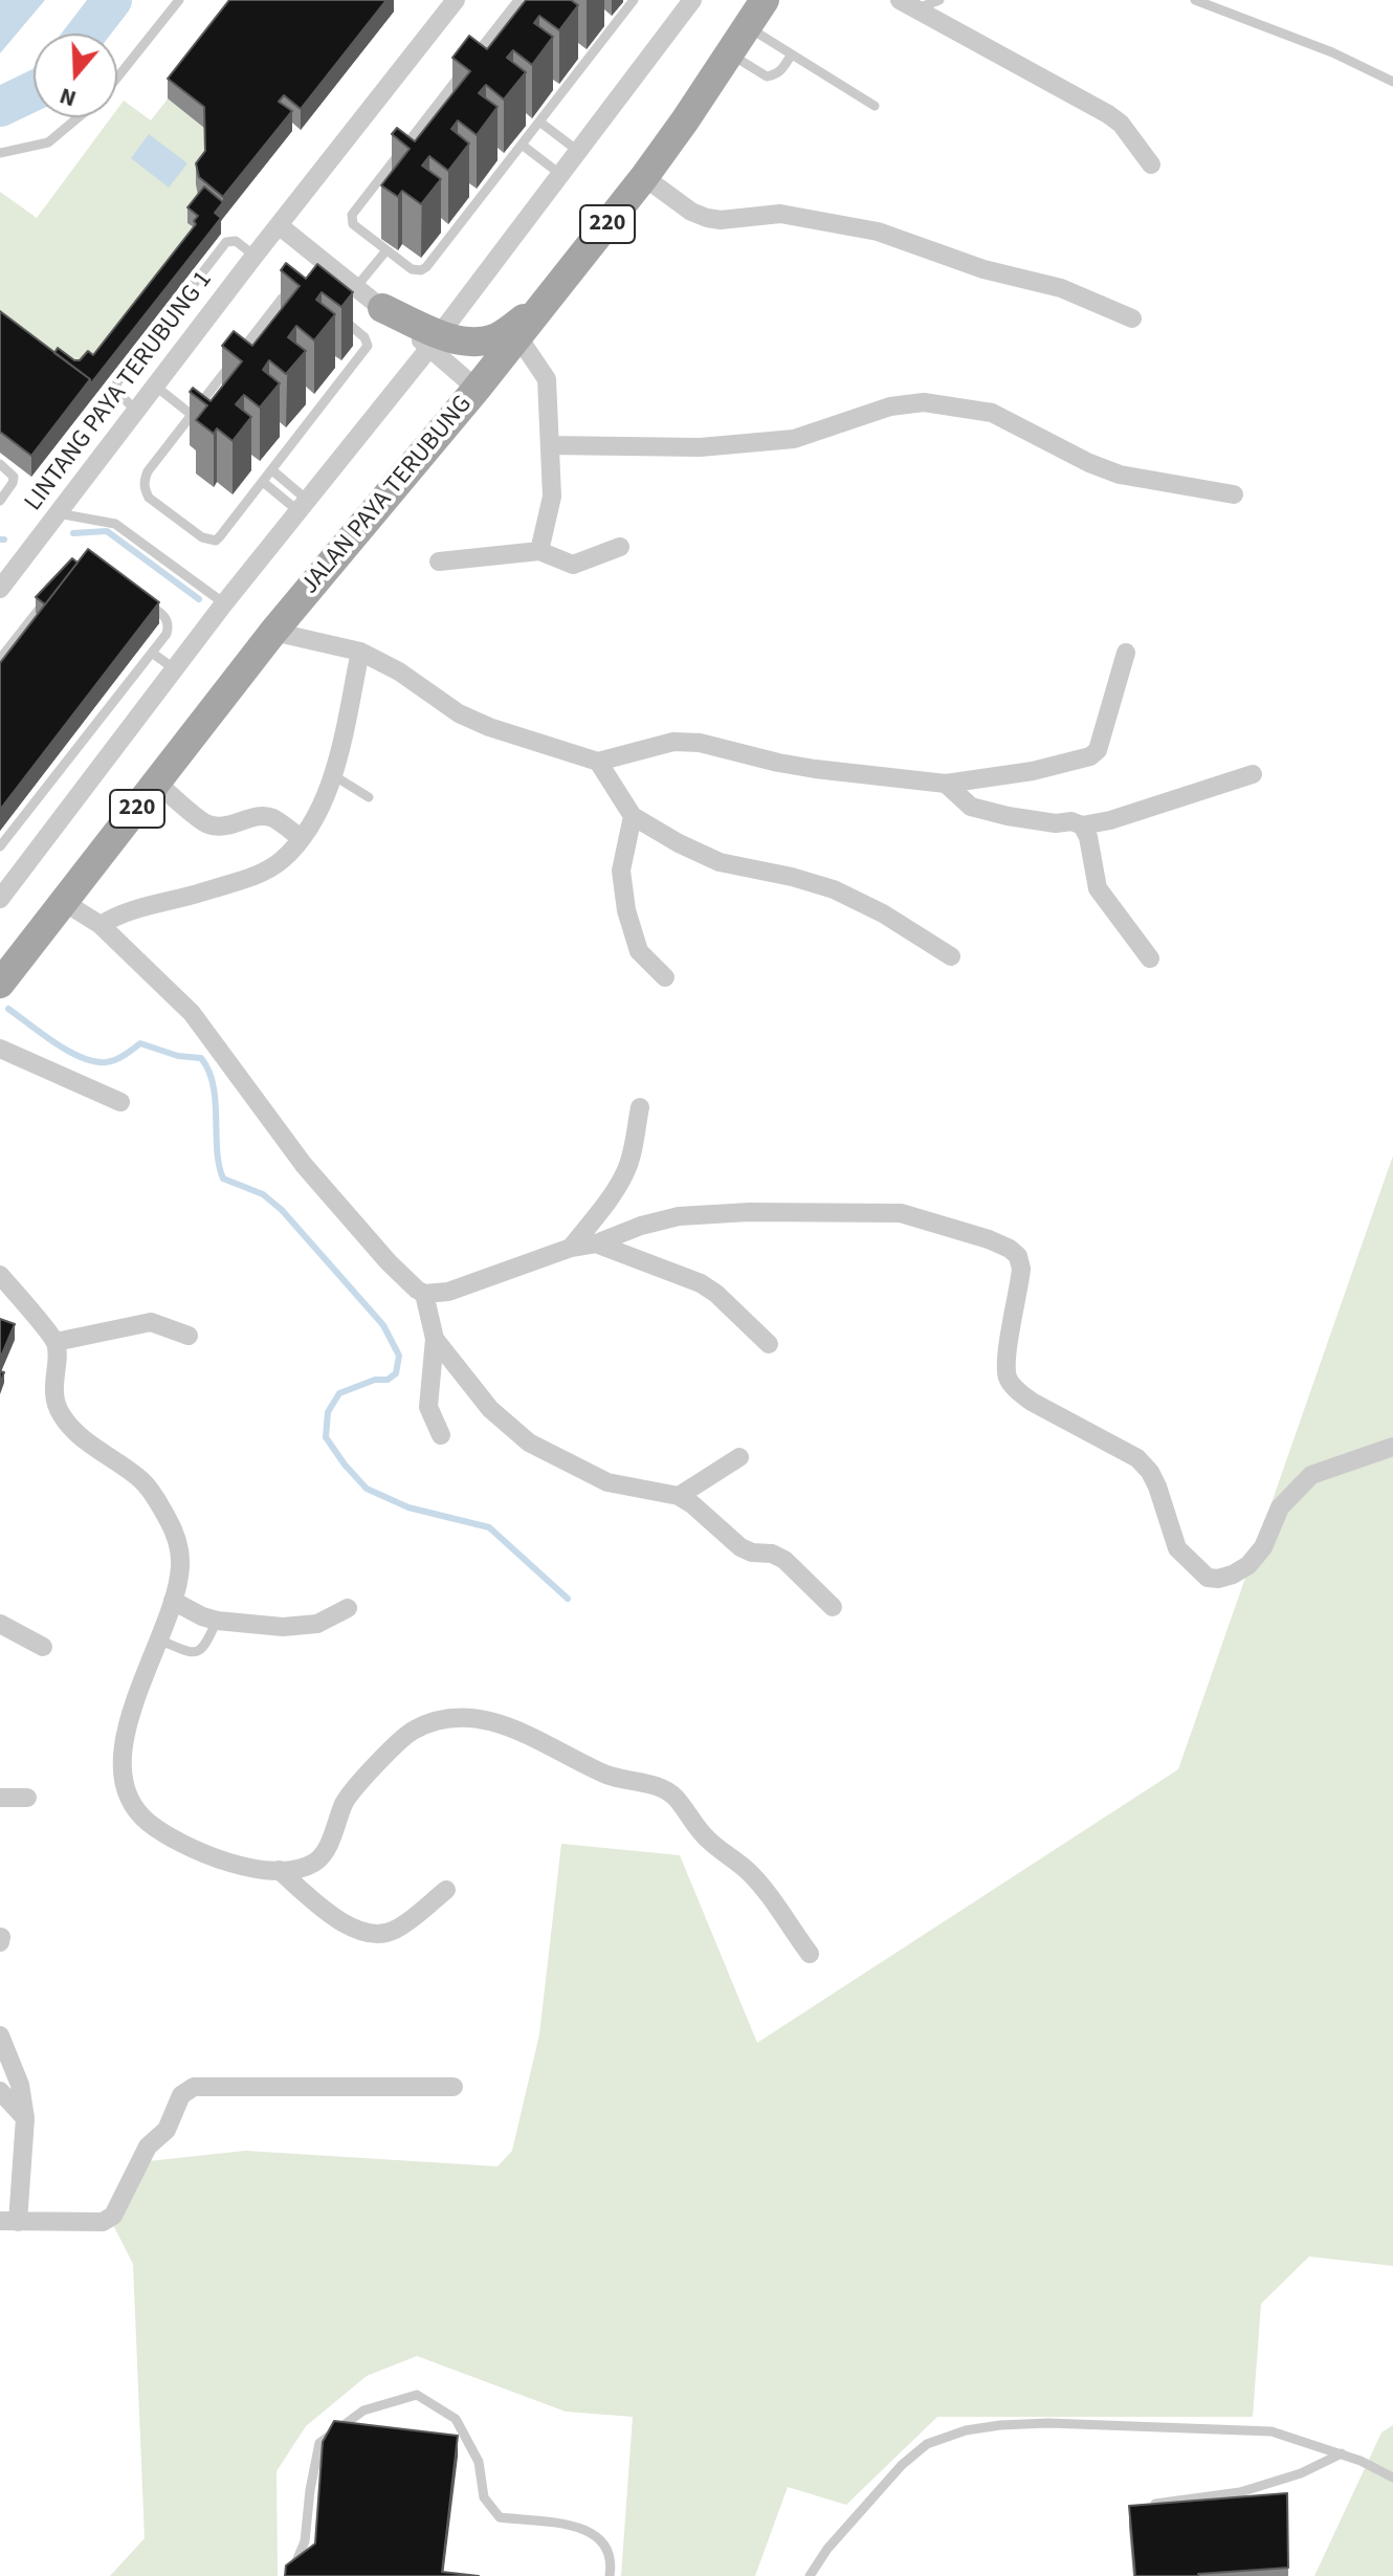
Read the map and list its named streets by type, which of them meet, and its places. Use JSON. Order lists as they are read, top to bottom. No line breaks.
{"streets":{"main road":["220","JALAN PAYA TERUBUNG"],"street":["LINTANG PAYA TERUBUNG 1"]},"north":"bottom"}
